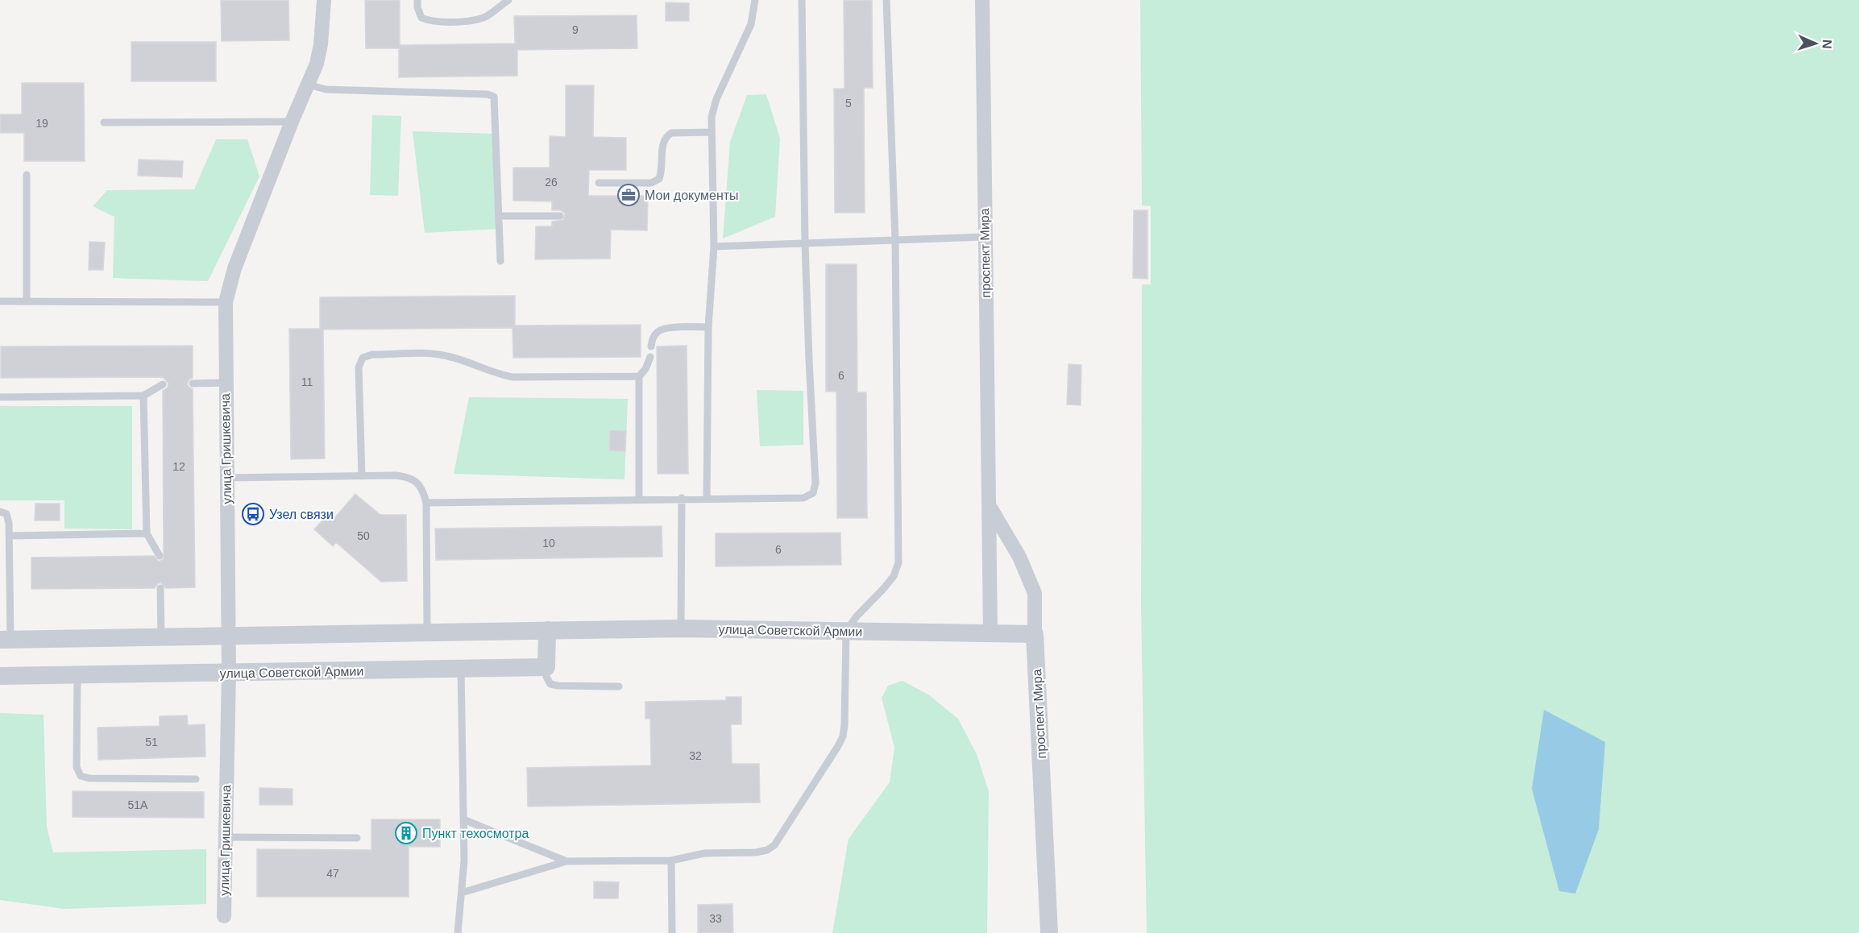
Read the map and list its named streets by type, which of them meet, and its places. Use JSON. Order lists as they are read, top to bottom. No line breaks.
{"streets":{"street":["проспект Мира","улица Гришкевича","улица Советской Армии"]},"crossings":[["проспект Мира","улица Советской Армии"],["улица Гришкевича","улица Советской Армии"]],"places":{"office":["Мои документы"],"bus stop":["Узел связи"],"building":["Пункт техосмотра"]},"house_numbers":["9","5","19","26","6","11","12","50","10","6","51","32","51А","47","33"],"north":"right"}
